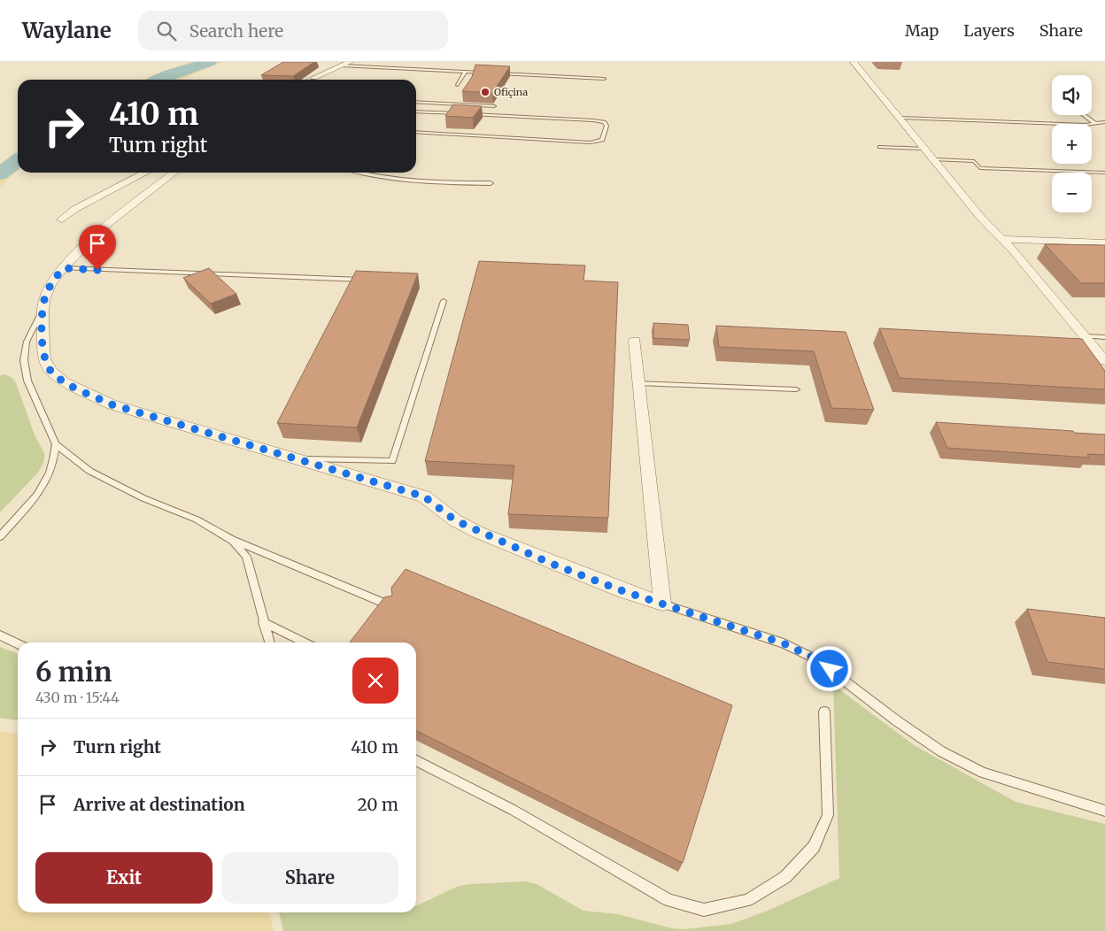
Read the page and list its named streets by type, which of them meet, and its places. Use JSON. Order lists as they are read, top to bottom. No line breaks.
{"places":["Ofiçina"],"page":{"header":"Waylane","search":"Search here","nav":["Map","Layers","Share"],"map_buttons":["+","−"],"turn":["410 m","Turn right"],"heading":["6 min","430 m · 15:44"],"list":[{"name":"Turn right","value":"410 m"},{"name":"Arrive at destination","value":"20 m"}],"buttons":["Exit","Share"]}}
